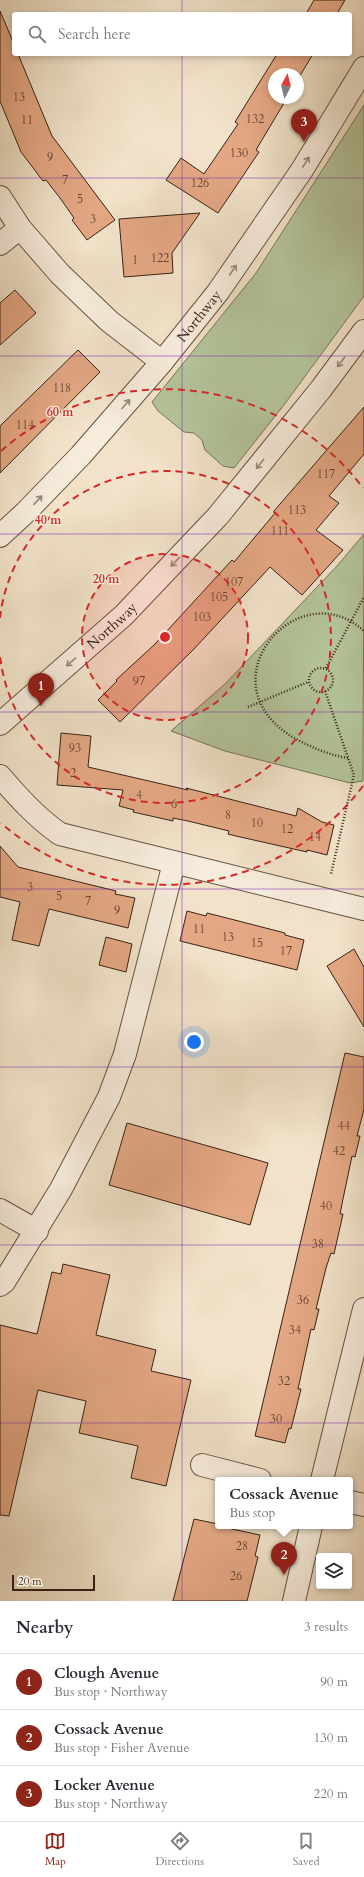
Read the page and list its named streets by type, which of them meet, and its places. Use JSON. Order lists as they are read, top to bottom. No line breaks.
{"streets":{"street":["Northway"]},"house_numbers":["13","132","11","130","9","7","126","5","3","122","1","118","114","117","113","111","107","105","103","97","93","2","4","6","8","10","12","14","3","5","7","9","11","13","15","17","44","42","40","38","36","34","32","30","28","26"],"scale_bar":"20 m","north":"top","page":{"search":"Search here","pins":["3","1","2"],"popup":["Cossack Avenue","Bus stop"],"scale":"20 m","heading":["Nearby","3 results"],"list":[{"mark":"1","name":"Clough Avenue","note":"Bus stop · Northway","value":"90 m"},{"mark":"2","name":"Cossack Avenue","note":"Bus stop · Fisher Avenue","value":"130 m"},{"mark":"3","name":"Locker Avenue","note":"Bus stop · Northway","value":"220 m"}],"nav":["Map","Directions","Saved"]},"rings":["60 m","40 m","20 m"]}
